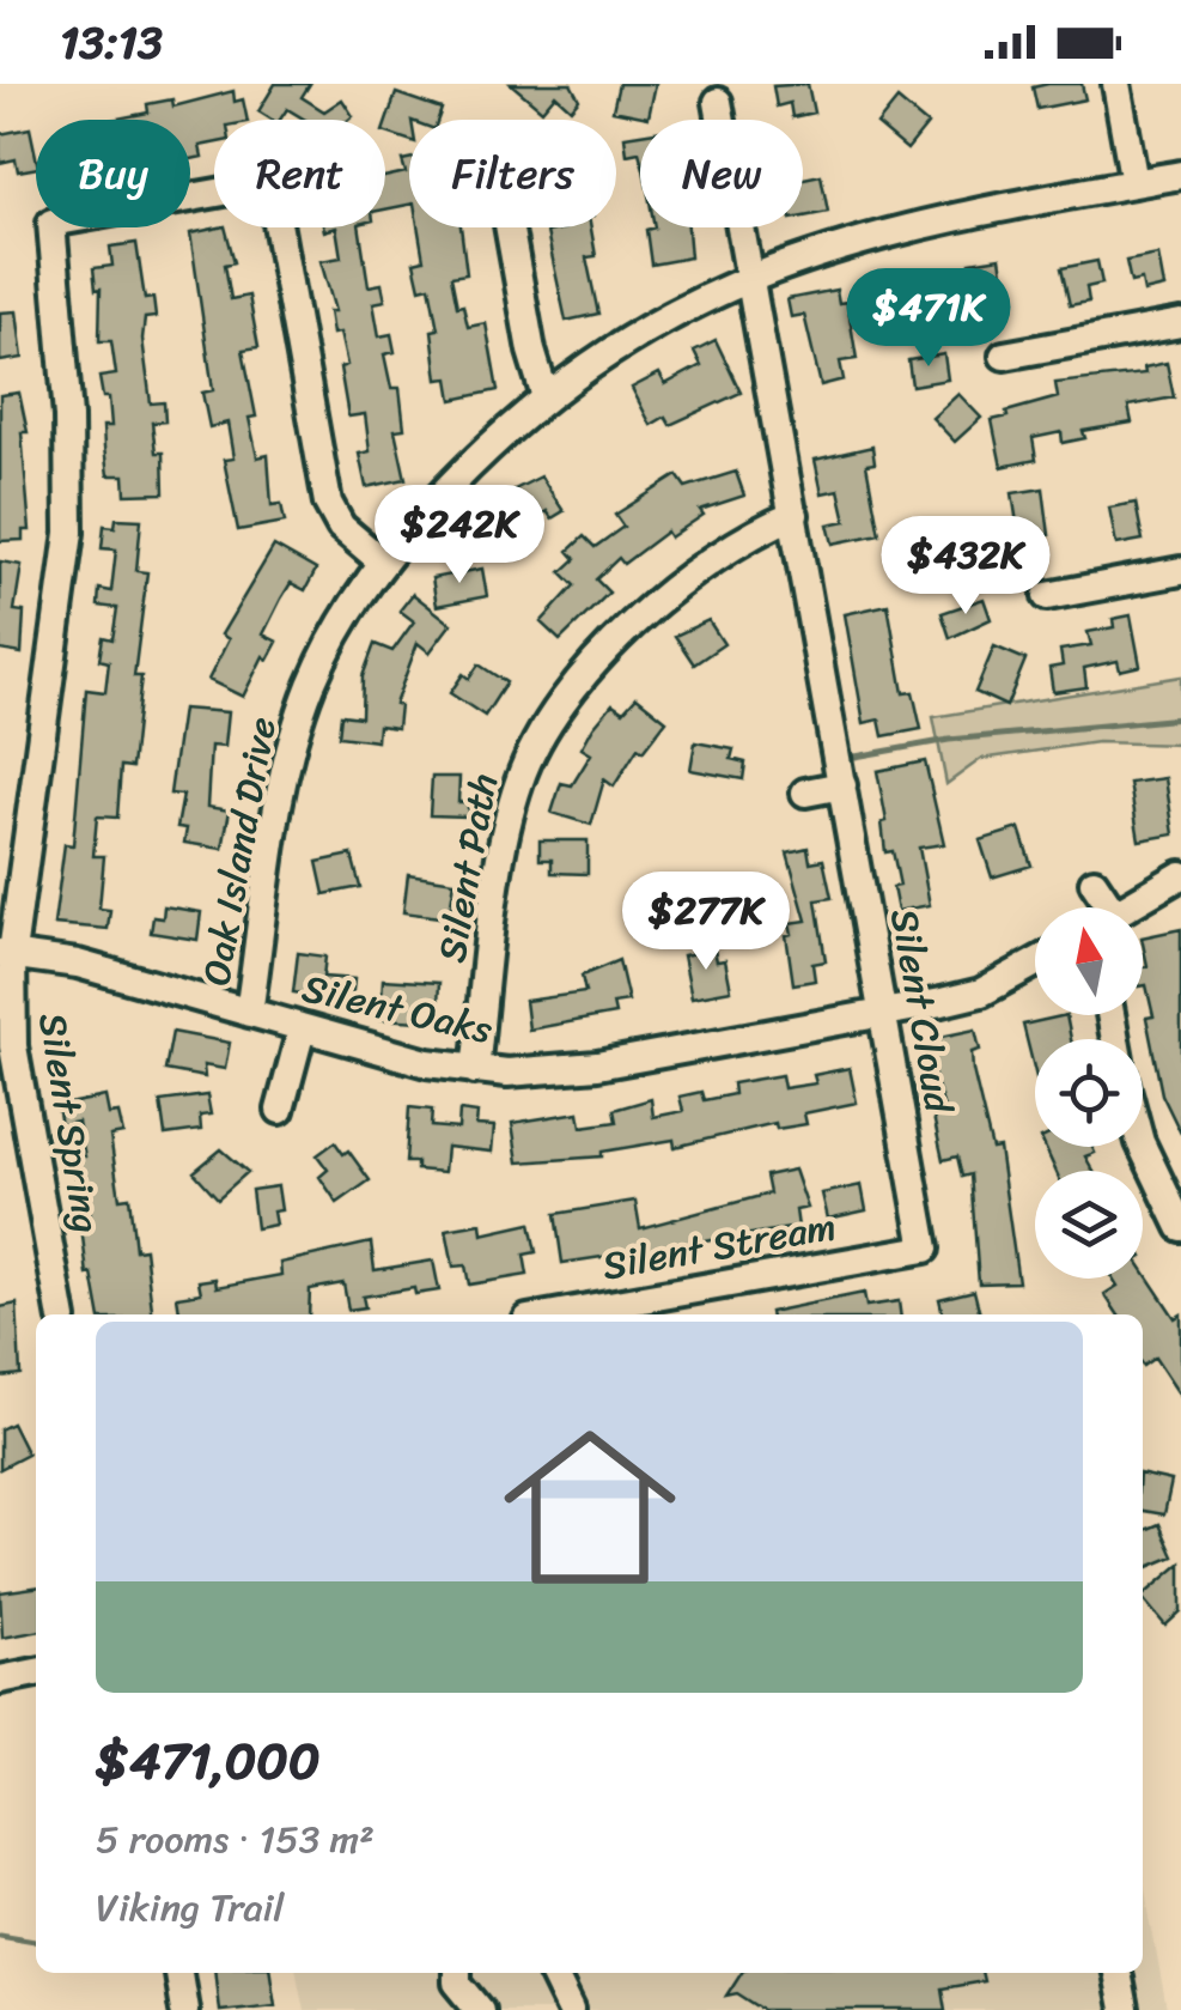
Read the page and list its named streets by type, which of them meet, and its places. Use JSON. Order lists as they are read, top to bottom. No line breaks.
{"streets":{"street":["Oak Island Drive","Silent Path","Silent Oaks","Silent Cloud","Silent Spring","Silent Stream"]},"crossings":[["Oak Island Drive","Silent Oaks"],["Oak Island Drive","Silent Cloud"],["Oak Island Drive","Silent Spring"],["Silent Path","Silent Oaks"],["Silent Path","Silent Cloud"],["Silent Oaks","Silent Cloud"],["Silent Oaks","Silent Spring"],["Silent Cloud","Silent Stream"]],"north":"top","page":{"status":"13:13","chip":["Buy","Rent","Filters","New"],"price":["$471K","$242K","$432K","$277K"],"list":[{"name":"$471,000","note":"5 rooms · 153 m² · Viking Trail"}]}}
